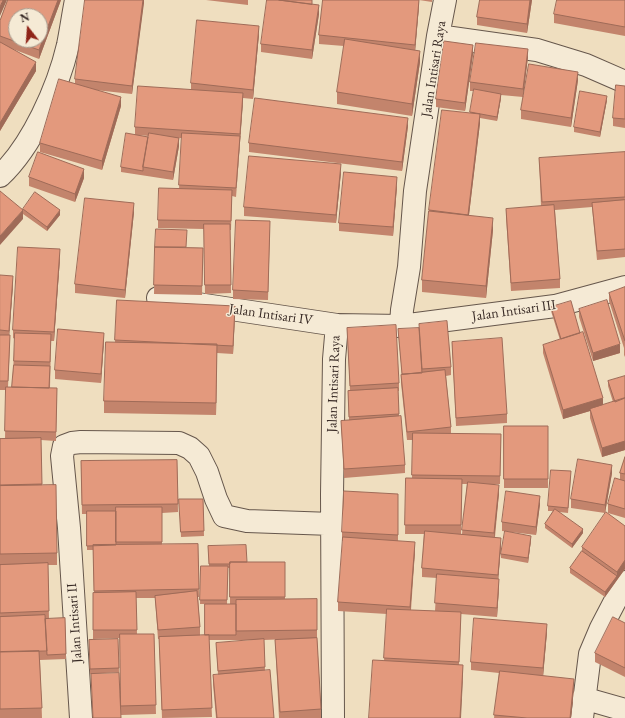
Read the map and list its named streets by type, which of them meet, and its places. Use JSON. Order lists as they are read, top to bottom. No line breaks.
{"streets":{"street":["Jalan Intisari Raya","Jalan Intisari III","Jalan Intisari IV","Jalan Intisari II"]},"crossings":[["Jalan Intisari Raya","Jalan Intisari III"],["Jalan Intisari Raya","Jalan Intisari IV"],["Jalan Intisari Raya","Jalan Intisari II"]],"north":"top"}
